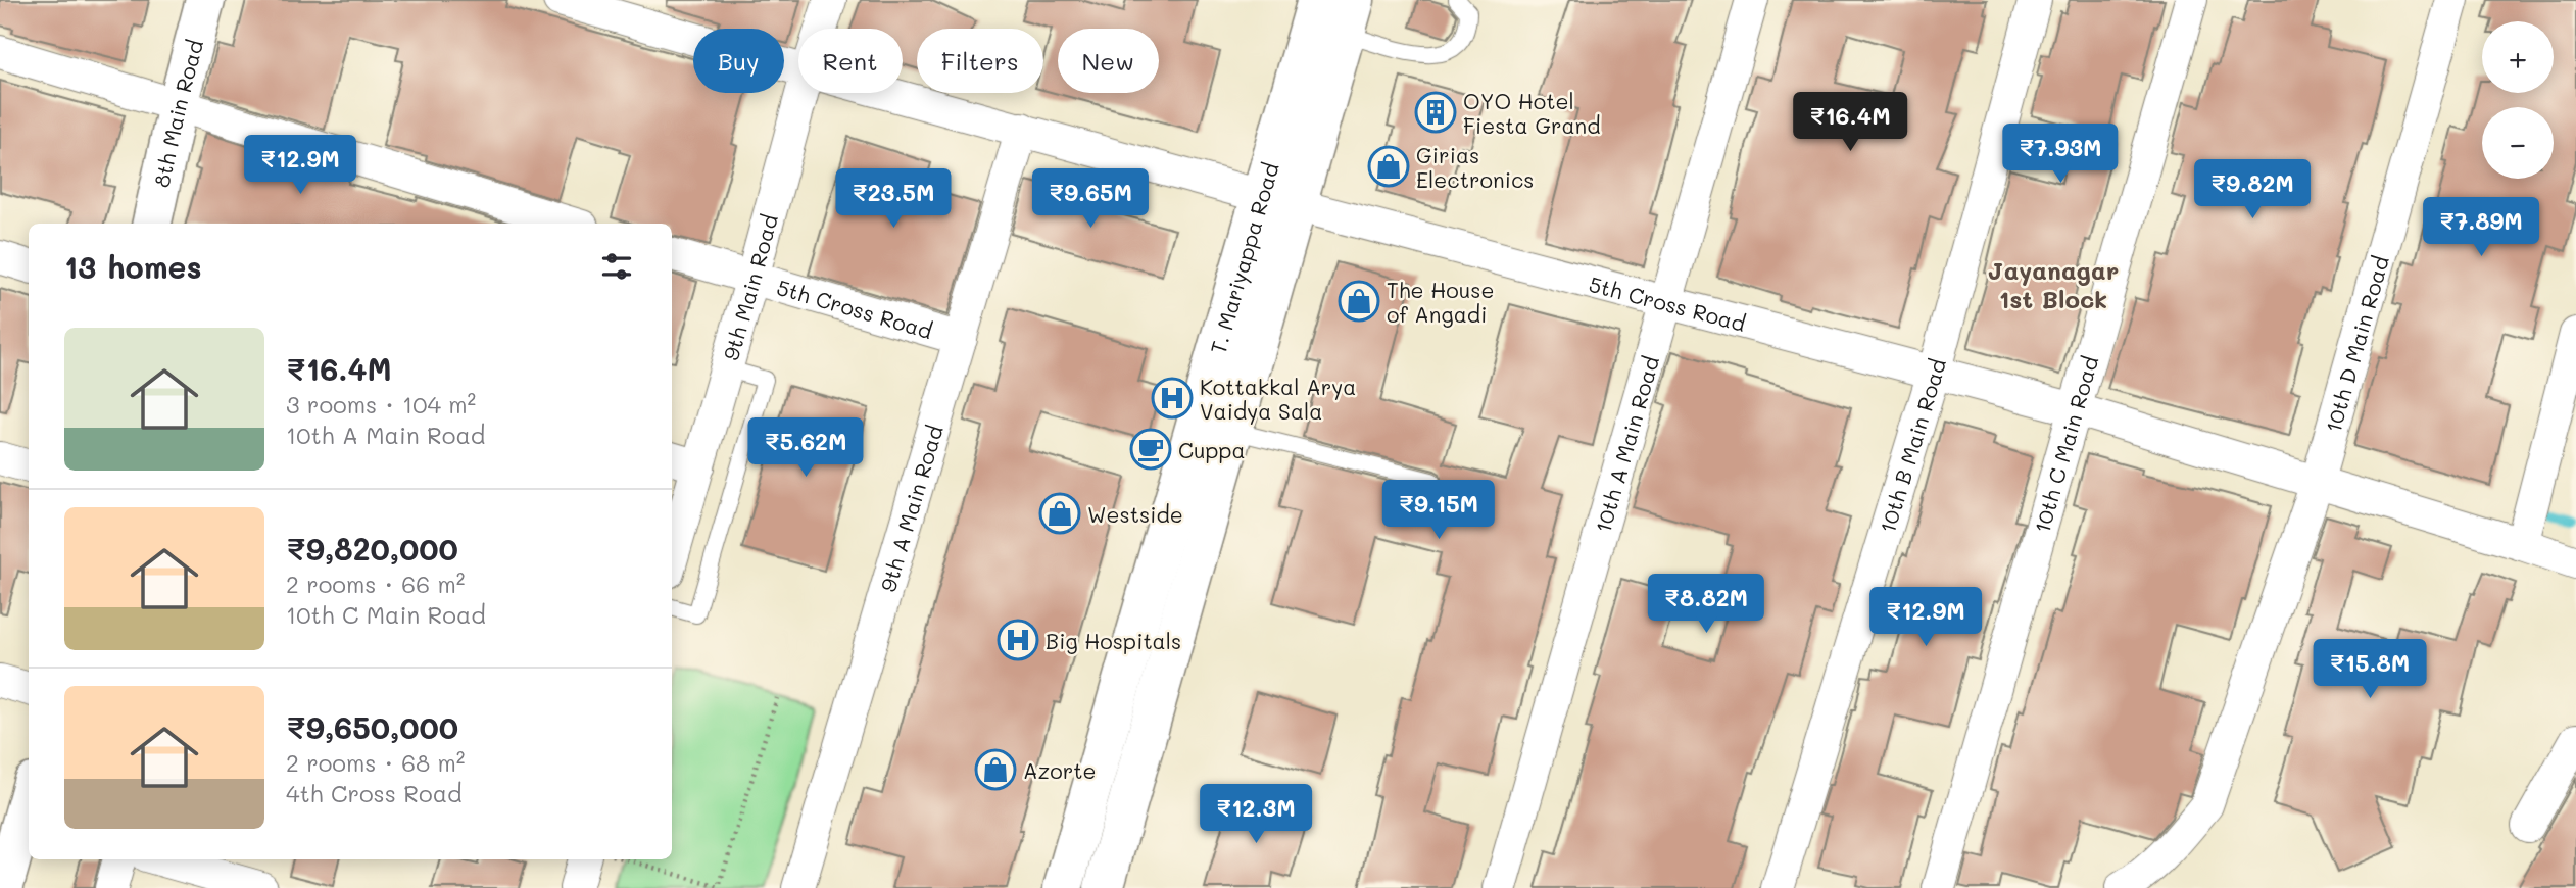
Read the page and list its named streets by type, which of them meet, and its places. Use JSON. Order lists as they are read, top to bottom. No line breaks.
{"streets":{"main road":["8th Main Road","T. Mariyappa Road"],"street":["9th Main Road","5th Cross Road","10th D Main Road","10th A Main Road","10th C Main Road","10th B Main Road","9th A Main Road"]},"crossings":[["T. Mariyappa Road","5th Cross Road"],["9th Main Road","5th Cross Road"],["5th Cross Road","10th D Main Road"],["5th Cross Road","10th A Main Road"],["5th Cross Road","10th C Main Road"],["5th Cross Road","10th B Main Road"],["5th Cross Road","9th A Main Road"]],"districts":["Jayanagar 1st Block"],"places":{"building":["OYO Hotel Fiesta Grand"],"shop":["Girias Electronics","The House of Angadi","Westside","Azorte"],"hospital":["Kottakkal Arya Vaidya Sala","Big Hospitals"],"cafe":["Cuppa"]},"page":{"map_buttons":["+","−"],"chip":["Buy","Rent","Filters","New"],"price":["₹16.4M","₹7.93M","₹12.9M","₹9.82M","₹23.5M","₹9.65M","₹7.89M","₹5.62M","₹9.15M","₹8.82M","₹12.9M","₹15.8M","₹12.3M"],"heading":"13 homes","list":[{"name":"₹16.4M","note":"3 rooms · 104 m² · 10th A Main Road"},{"name":"₹9,820,000","note":"2 rooms · 66 m² · 10th C Main Road"},{"name":"₹9,650,000","note":"2 rooms · 68 m² · 4th Cross Road"}]}}
